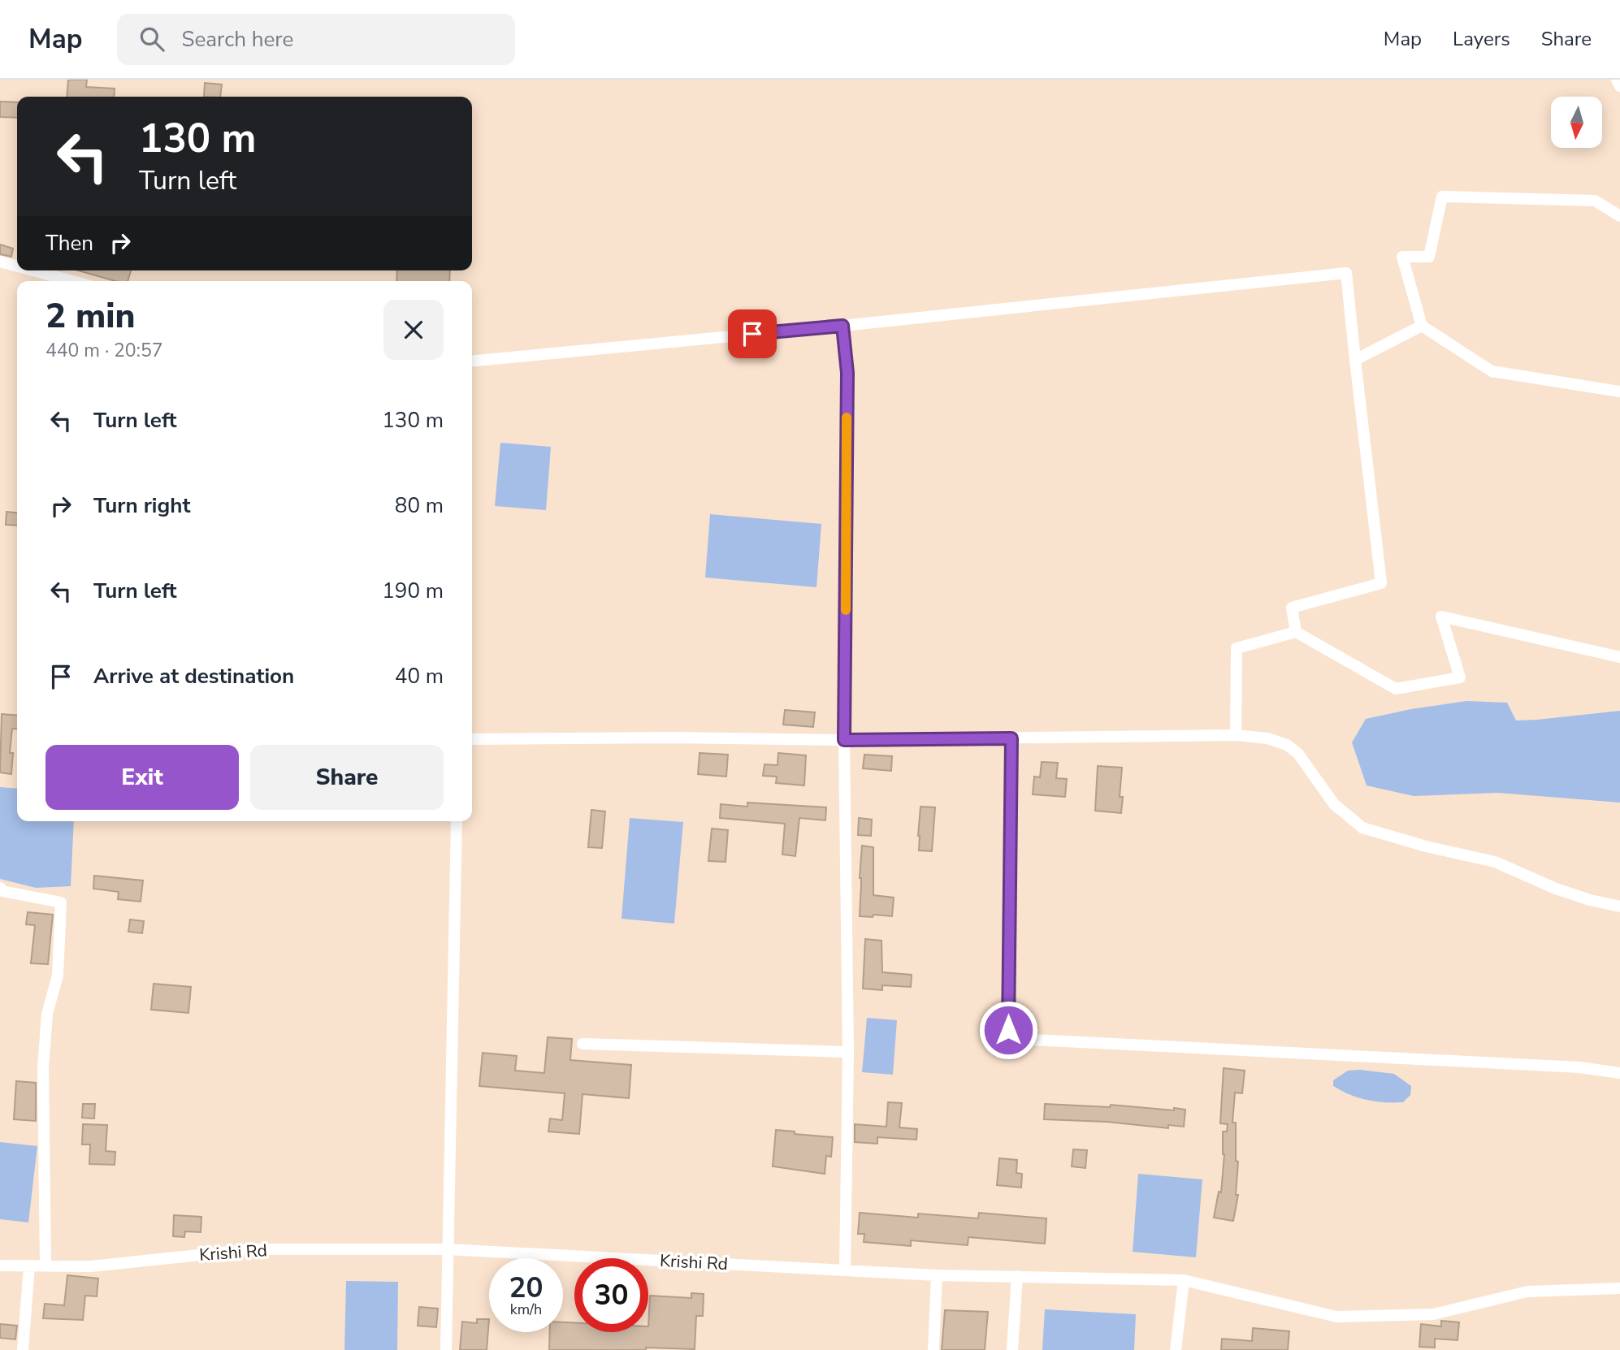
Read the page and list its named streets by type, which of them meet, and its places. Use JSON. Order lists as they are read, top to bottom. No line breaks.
{"streets":{"street":["Krishi Rd"]},"north":"bottom","page":{"header":"Map","search":"Search here","nav":["Map","Layers","Share"],"turn":["130 m","Turn left"],"then":"Then","heading":["2 min","440 m · 20:57"],"list":[{"name":"Turn left","value":"130 m"},{"name":"Turn right","value":"80 m"},{"name":"Turn left","value":"190 m"},{"name":"Arrive at destination","value":"40 m"}],"buttons":["Exit","Share"],"speed":"20 km/h","limit":"30"}}
